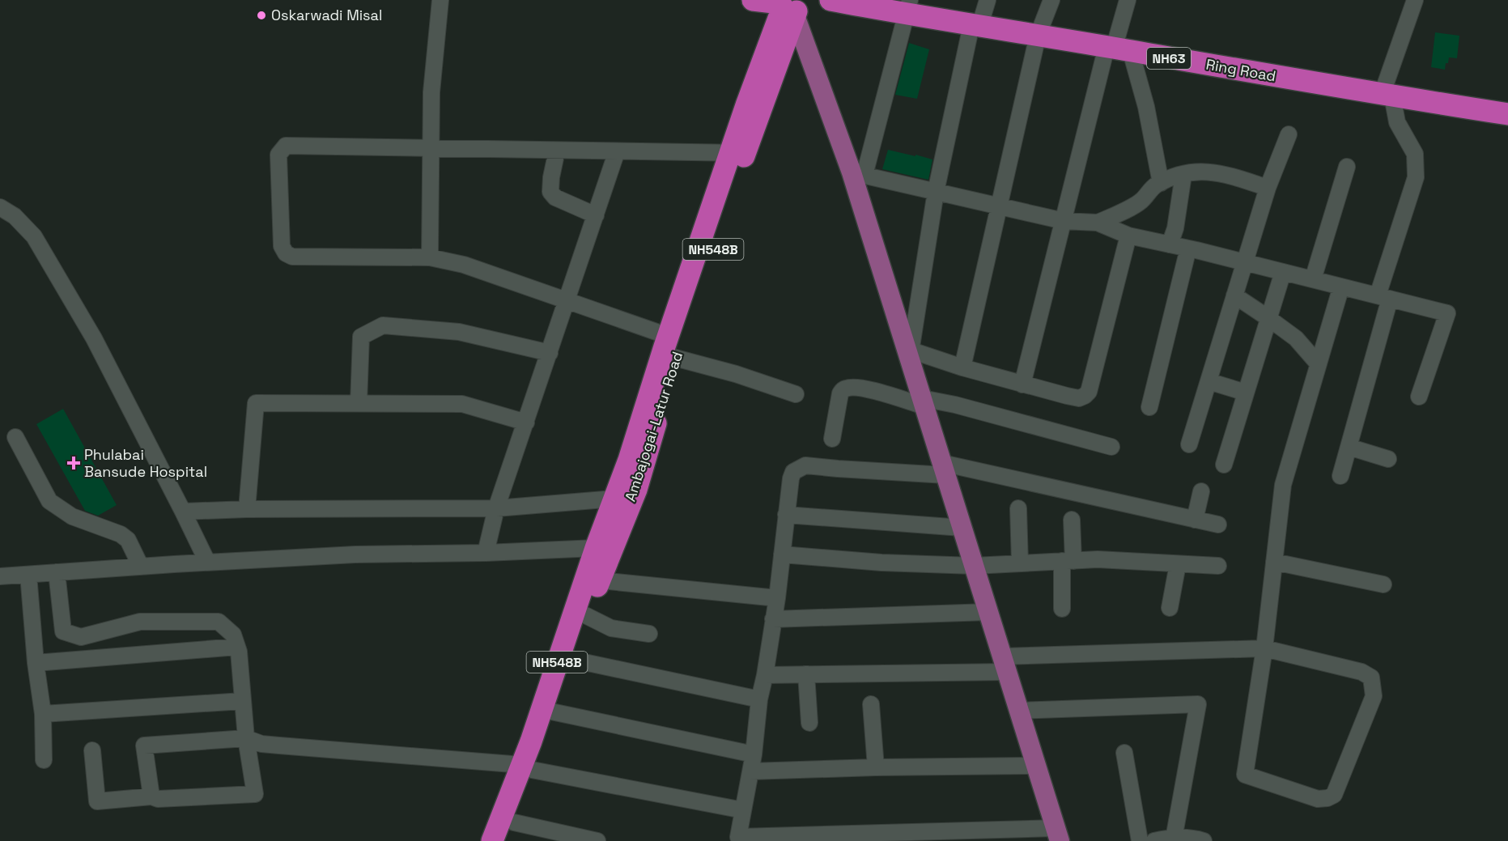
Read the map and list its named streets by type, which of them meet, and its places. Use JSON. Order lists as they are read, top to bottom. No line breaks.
{"streets":{"highway":["NH63","Ring Road","NH548B","Ambajogai-Latur Road"]},"crossings":[["NH548B","Ambajogai-Latur Road"]],"places":{"other":["Oskarwadi Misal"],"health":["Phulabai Bansude Hospital"]}}
